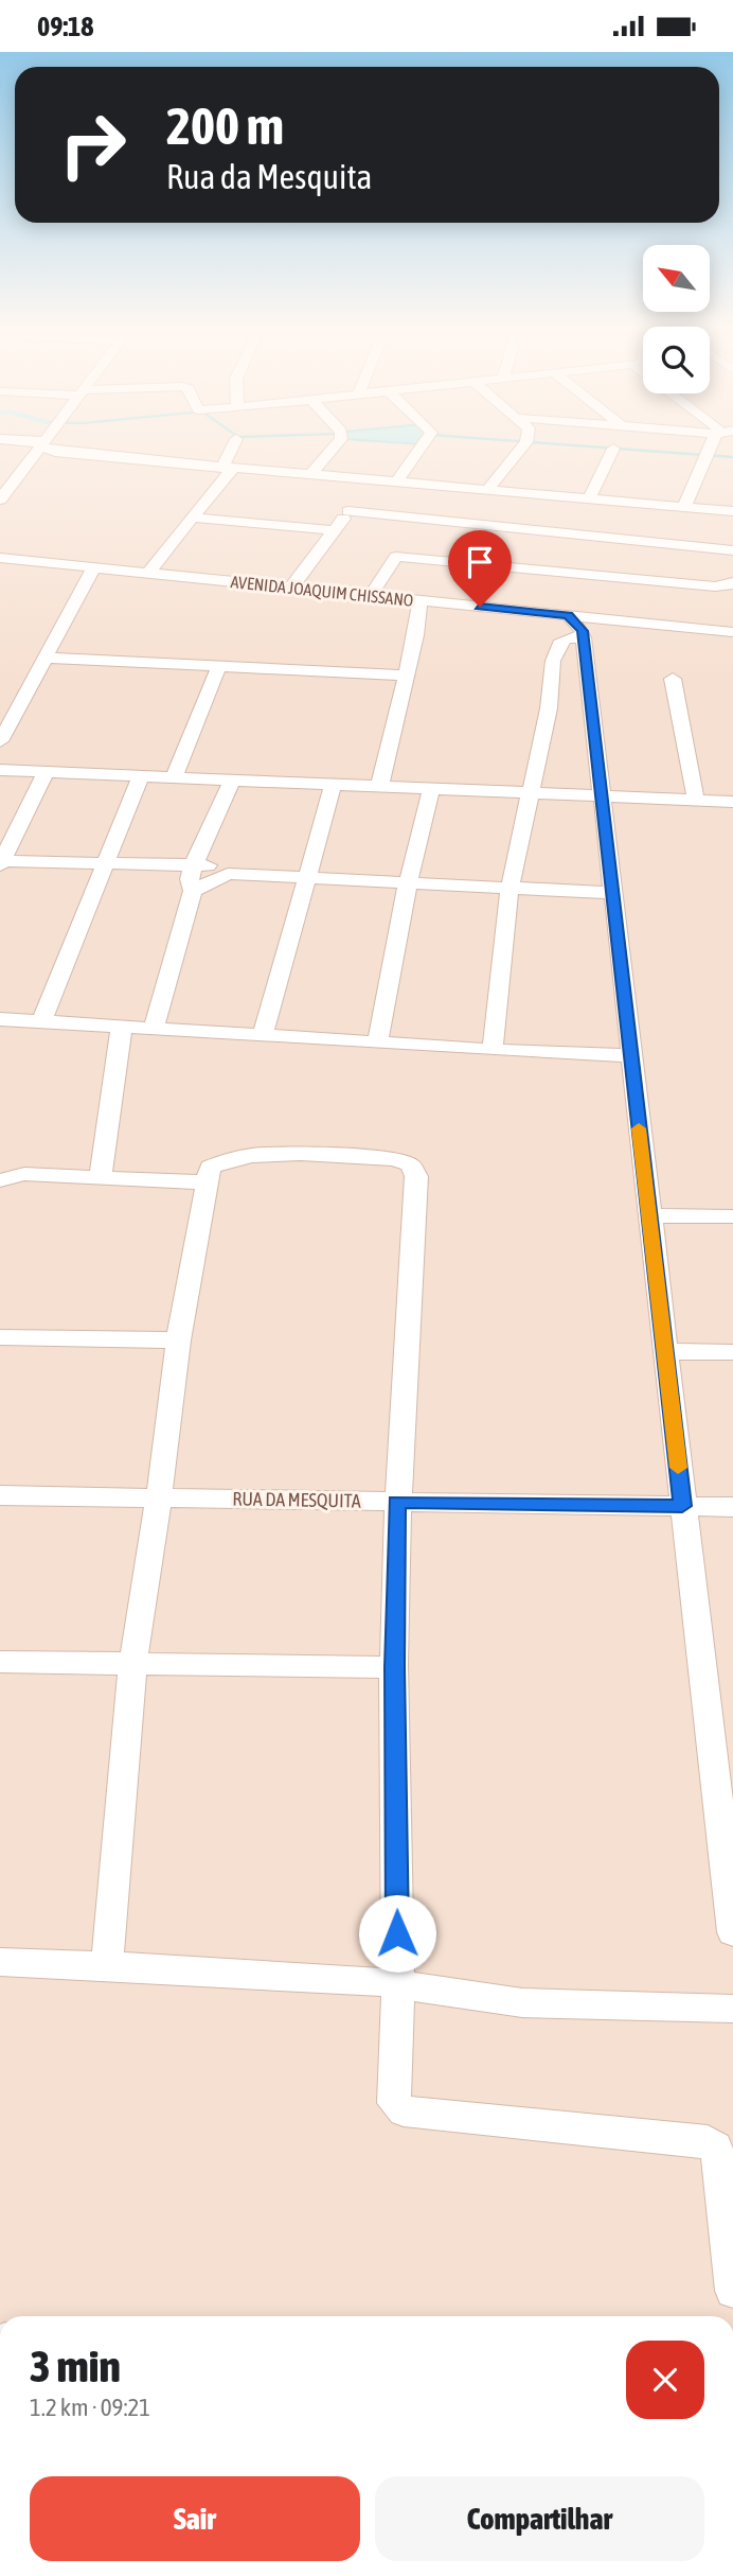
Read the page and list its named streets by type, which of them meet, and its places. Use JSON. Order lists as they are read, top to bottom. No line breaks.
{"streets":{"street":["AVENIDA JOAQUIM CHISSANO","RUA DA MESQUITA"]},"north":"top left","page":{"status":"09:18","turn":["200 m","Rua da Mesquita"],"heading":["3 min","1.2 km · 09:21"],"buttons":["Sair","Compartilhar"]}}
